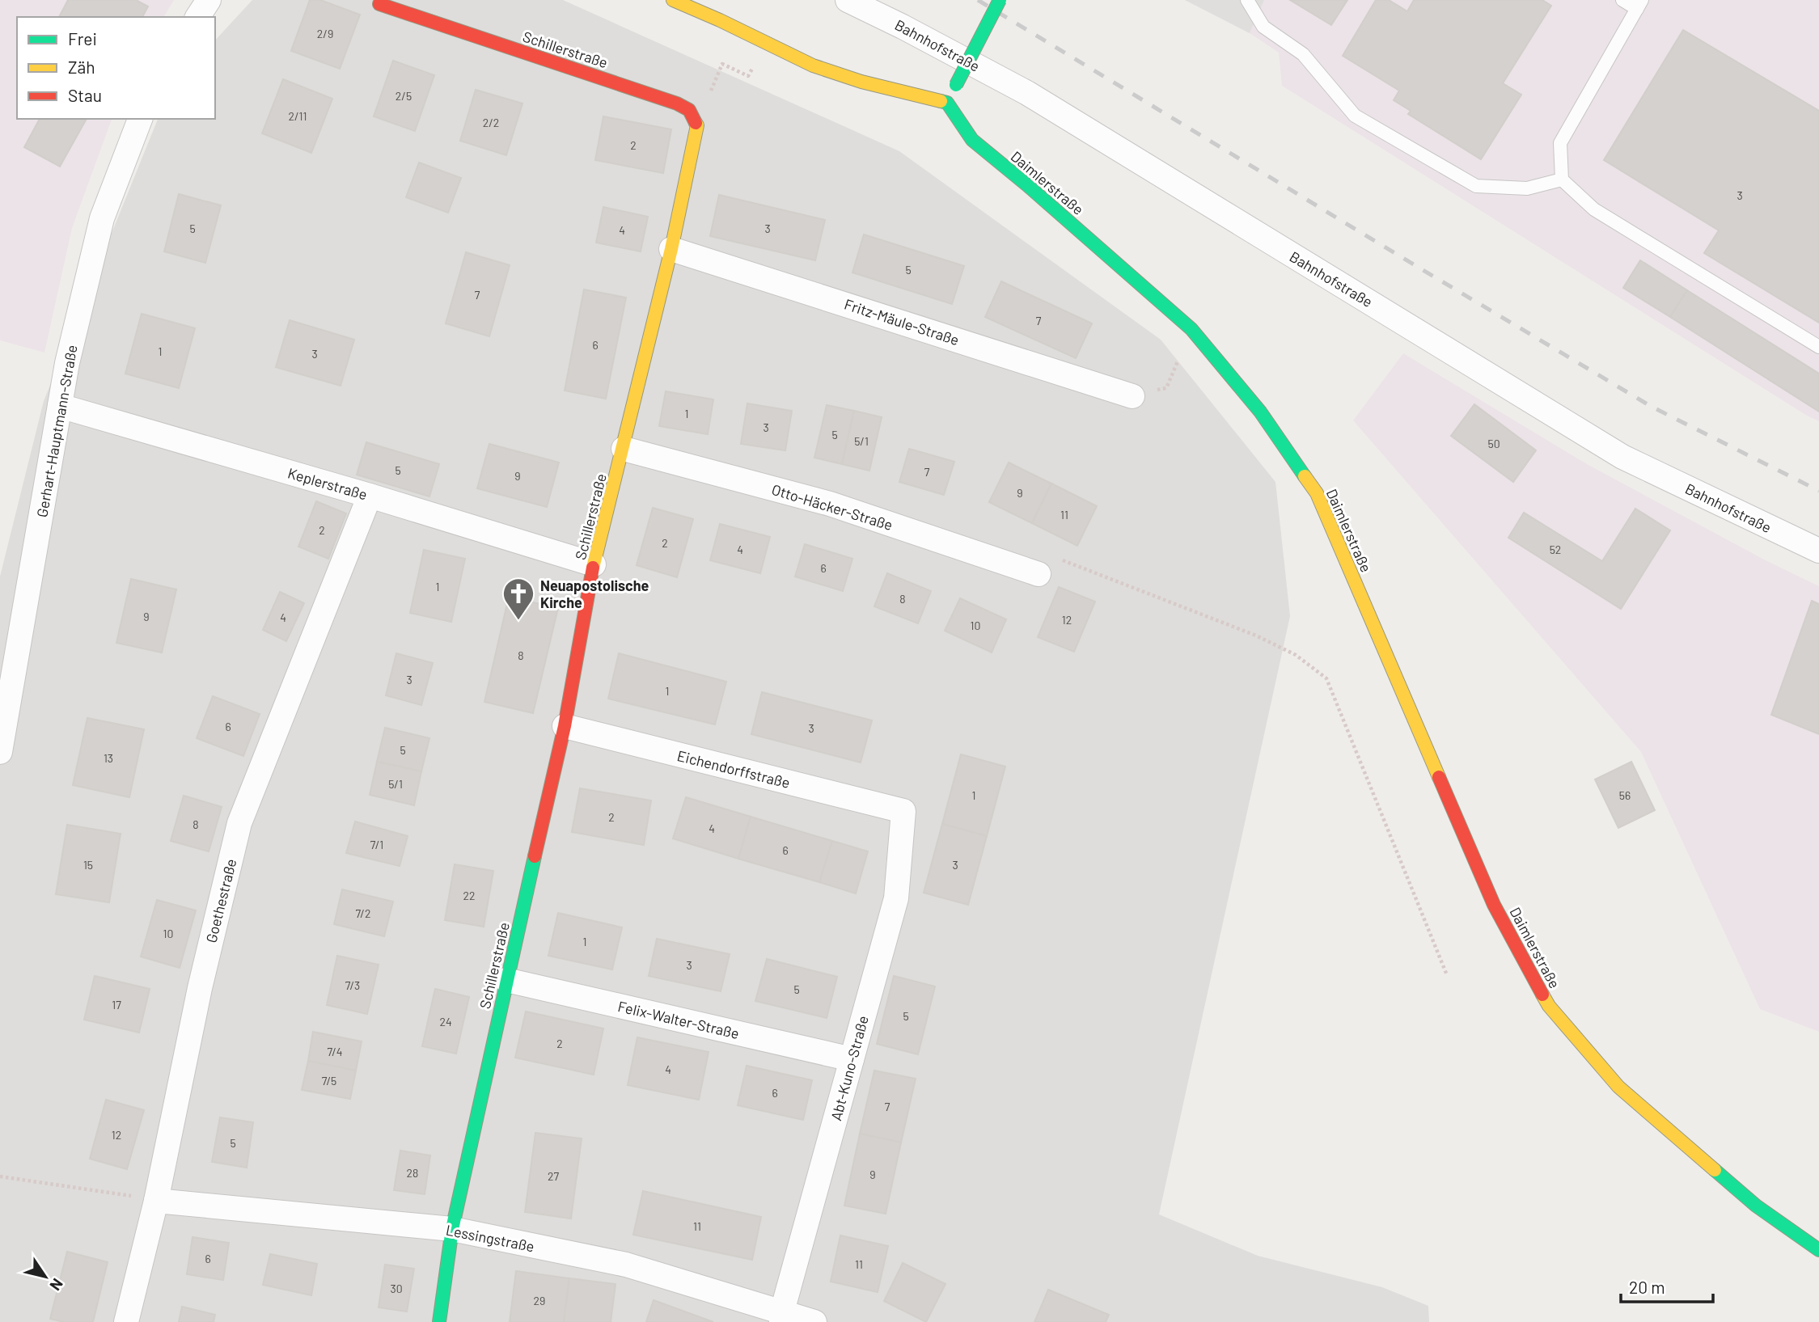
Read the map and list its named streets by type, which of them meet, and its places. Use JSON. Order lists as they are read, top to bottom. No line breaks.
{"streets":{"street":["Bahnhofstraße","Schillerstraße","Daimlerstraße","Fritz-Mäule-Straße","Gerhart-Hauptmann-Straße","Keplerstraße","Otto-Häcker-Straße","Eichendorffstraße","Goethestraße","Felix-Walter-Straße","Abt-Kuno-Straße","Lessingstraße"]},"crossings":[["Schillerstraße","Fritz-Mäule-Straße"],["Schillerstraße","Keplerstraße"],["Schillerstraße","Otto-Häcker-Straße"],["Schillerstraße","Eichendorffstraße"],["Schillerstraße","Felix-Walter-Straße"],["Schillerstraße","Lessingstraße"],["Gerhart-Hauptmann-Straße","Keplerstraße"],["Keplerstraße","Goethestraße"],["Eichendorffstraße","Abt-Kuno-Straße"],["Goethestraße","Lessingstraße"],["Felix-Walter-Straße","Abt-Kuno-Straße"],["Abt-Kuno-Straße","Lessingstraße"]],"places":{"church":["Neuapostolische Kirche"]},"house_numbers":["2/9","2/5","2/11","2/2","2","3","5","3","4","5","7","7","6","1","3","1","3","5","5/1","50","5","7","9","9","11","2","2","4","52","6","1","8","9","4","12","10","8","3","1","6","3","5","13","5/1","1","56","2","8","4","7/1","6","15","3","22","7/2","10","1","3","7/3","5","17","5","24","2","7/4","4","7/5","6","7","12","5","28","9","27","11","6","11","30","29"],"legend":["Frei","Zäh","Stau"],"scale_bar":"20 m","north":"bottom right"}
